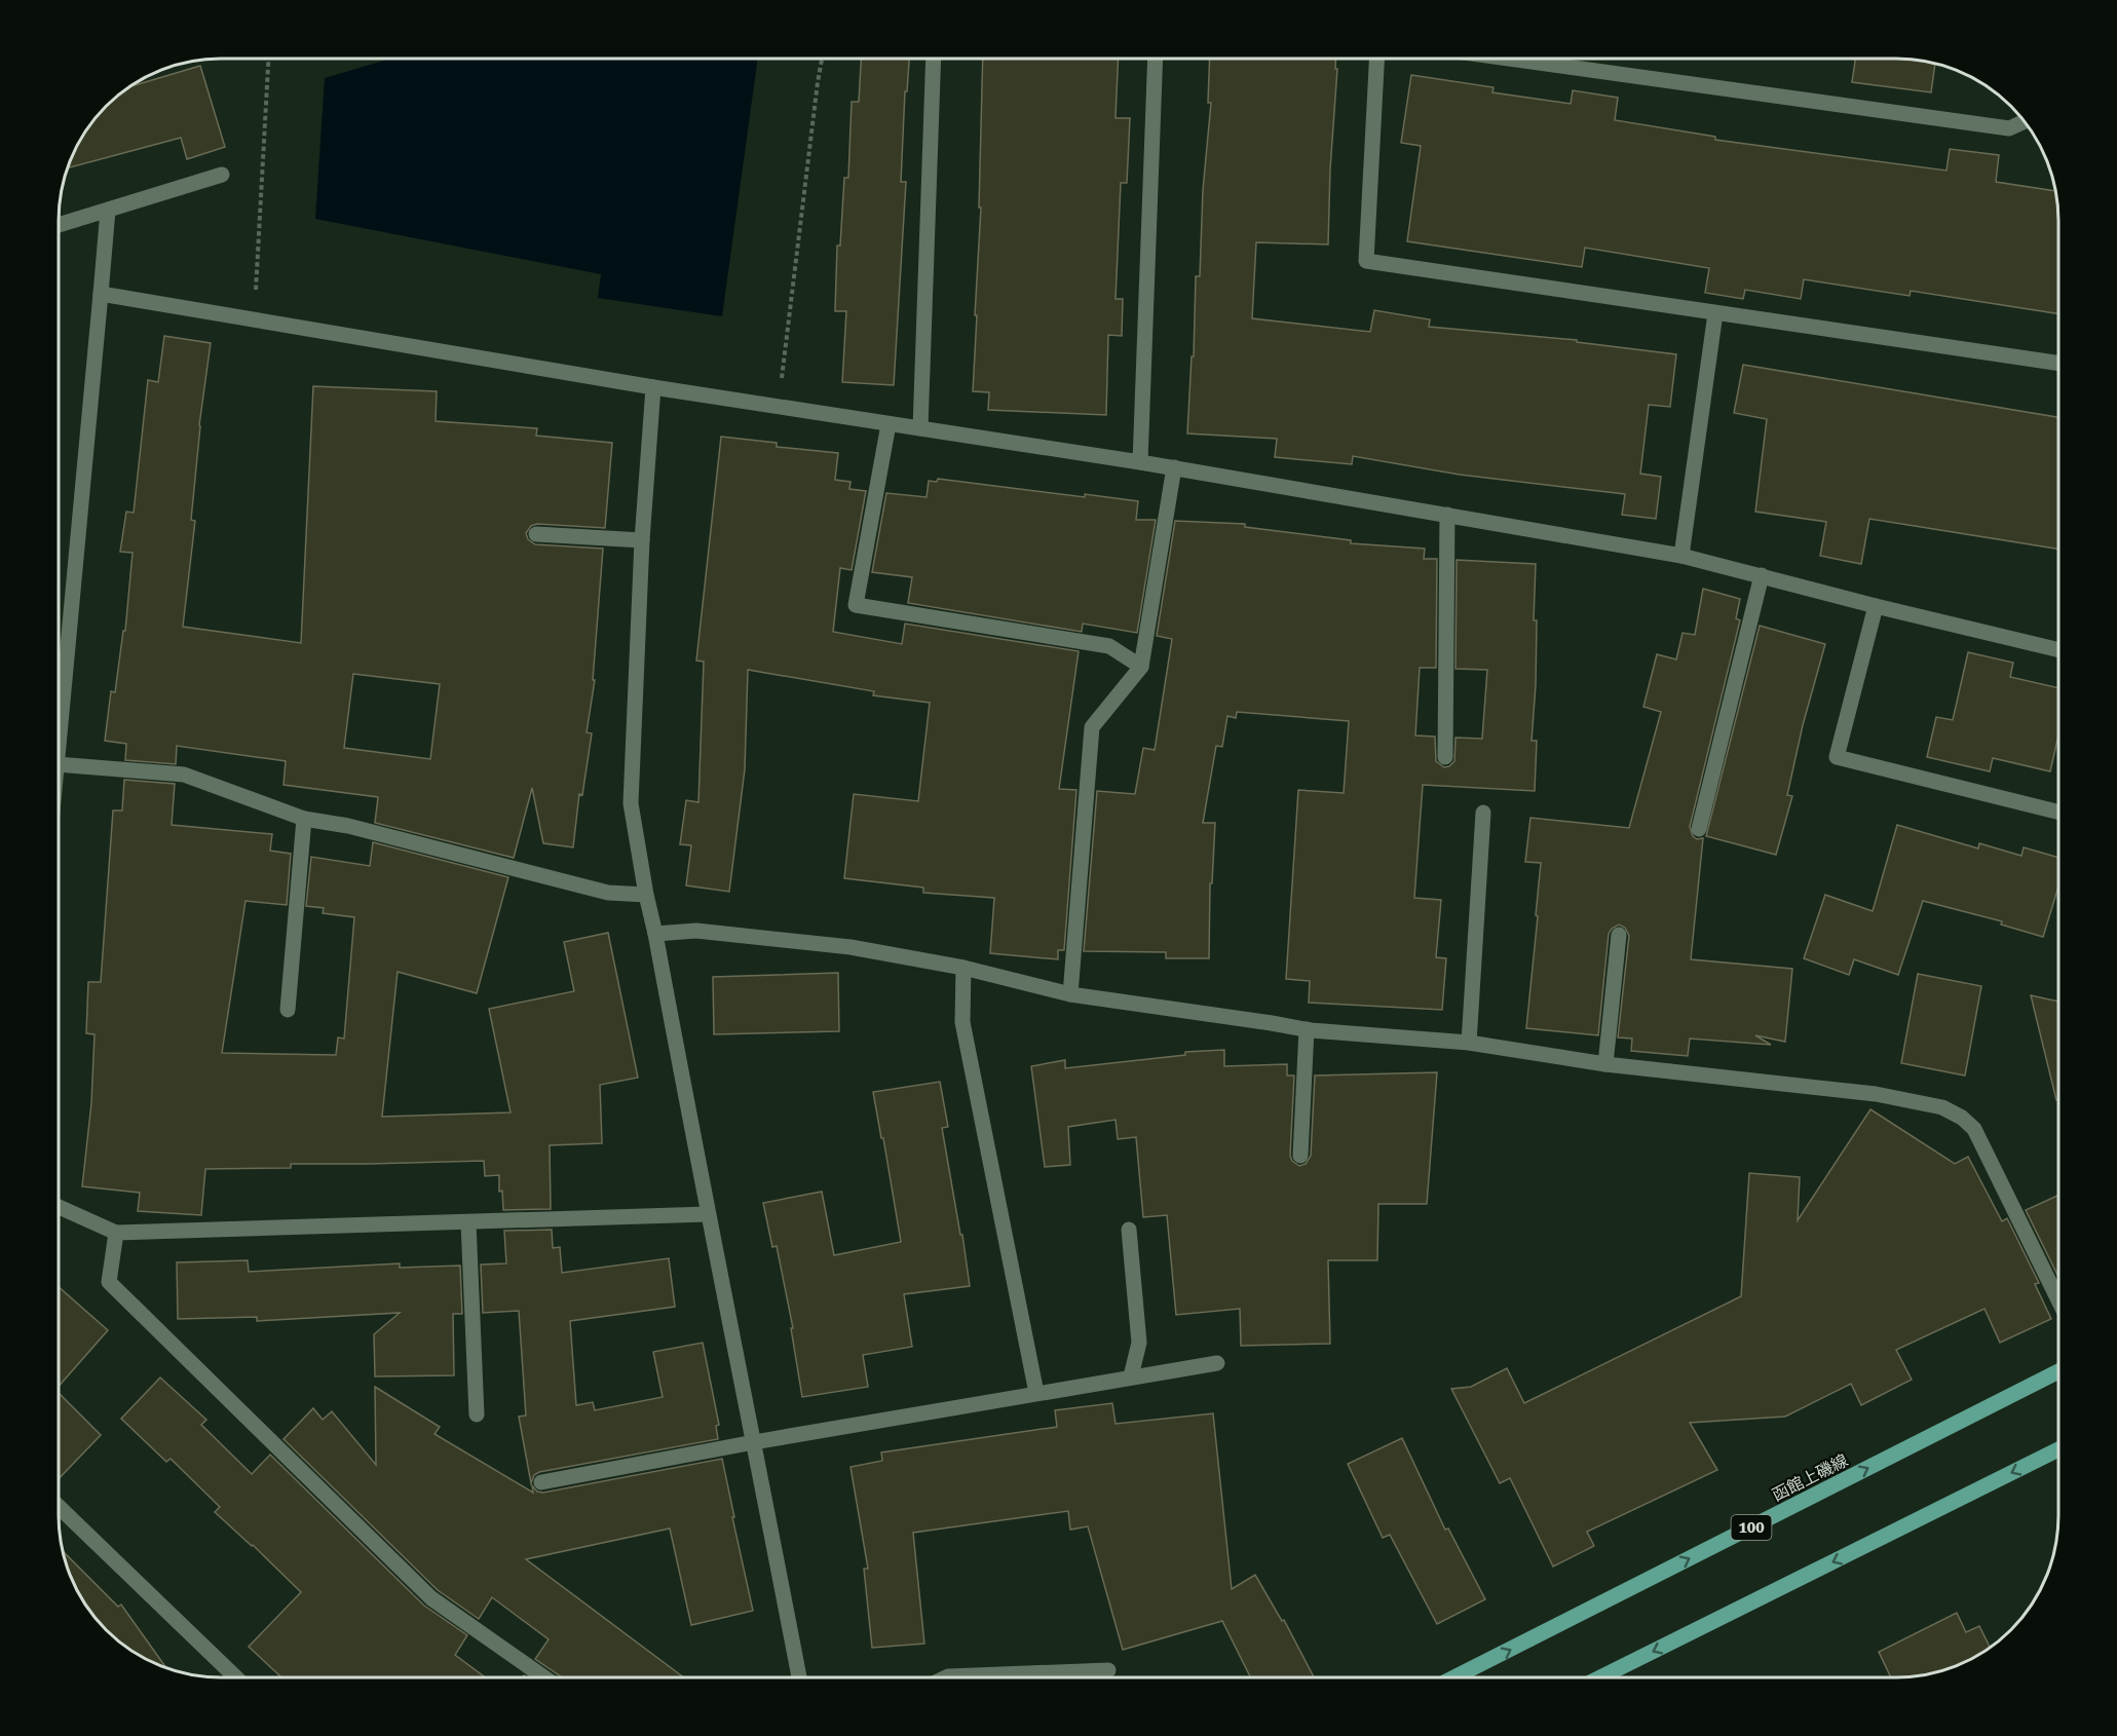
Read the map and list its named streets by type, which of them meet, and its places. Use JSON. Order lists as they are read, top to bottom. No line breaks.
{"streets":{"main road":["函館上磯線","100"]}}
